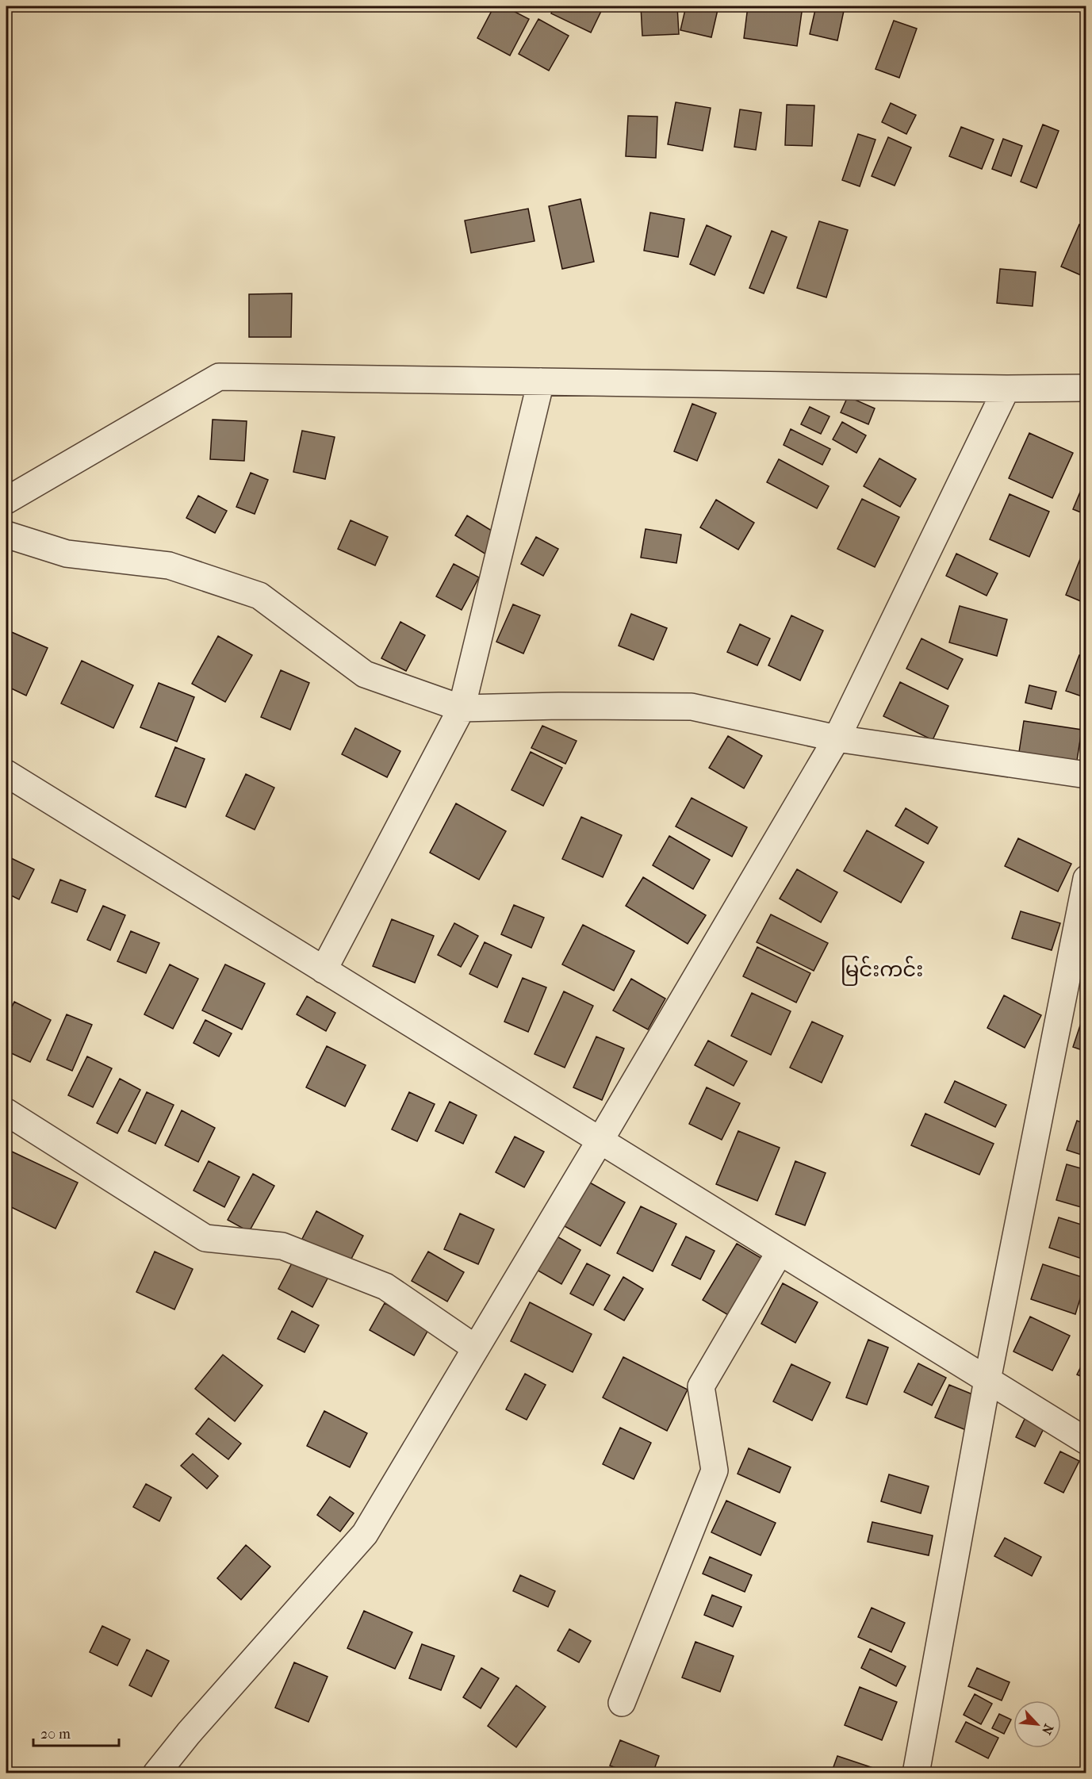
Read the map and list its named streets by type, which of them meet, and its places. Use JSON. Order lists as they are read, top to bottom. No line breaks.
{"districts":["မြင်းကင်း"],"scale_bar":"20 m","north":"bottom right"}
